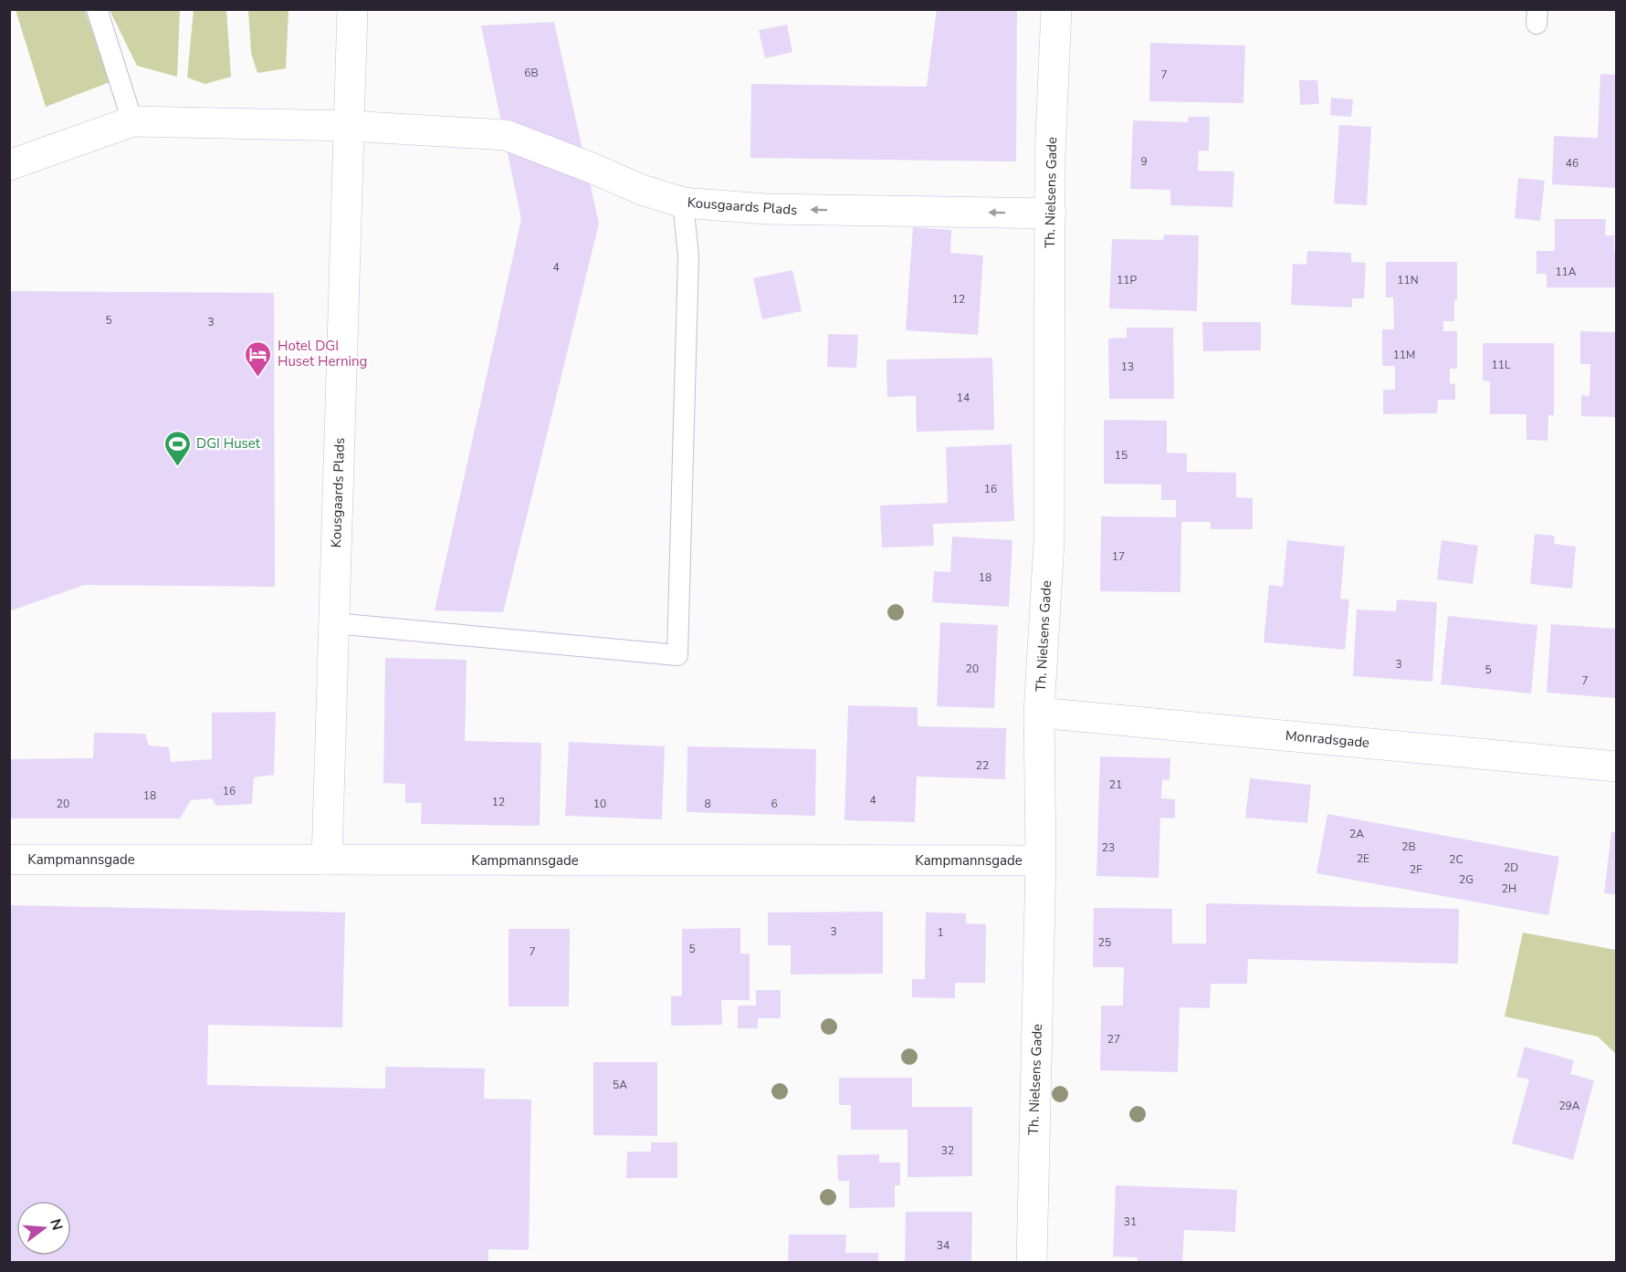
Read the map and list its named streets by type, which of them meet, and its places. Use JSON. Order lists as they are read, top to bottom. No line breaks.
{"streets":{"street":["Th. Nielsens Gade","Kousgaards Plads","Monradsgade","Kampmannsgade"]},"crossings":[["Th. Nielsens Gade","Kousgaards Plads"],["Th. Nielsens Gade","Monradsgade"],["Th. Nielsens Gade","Kampmannsgade"],["Kousgaards Plads","Kampmannsgade"]],"places":{"hotel":["Hotel DGI Huset Herning"],"sports":["DGI Huset"]},"house_numbers":["6B","7","9","46","4","11A","11P","11N","12","5","3","11M","11L","13","14","15","16","17","18","3","20","5","7","22","21","16","18","4","12","20","10","8","6","2A","2B","23","2E","2C","2D","2F","2G","2H","3","1","25","5","7","27","5A","29A","32","31","34"],"north":"right"}
